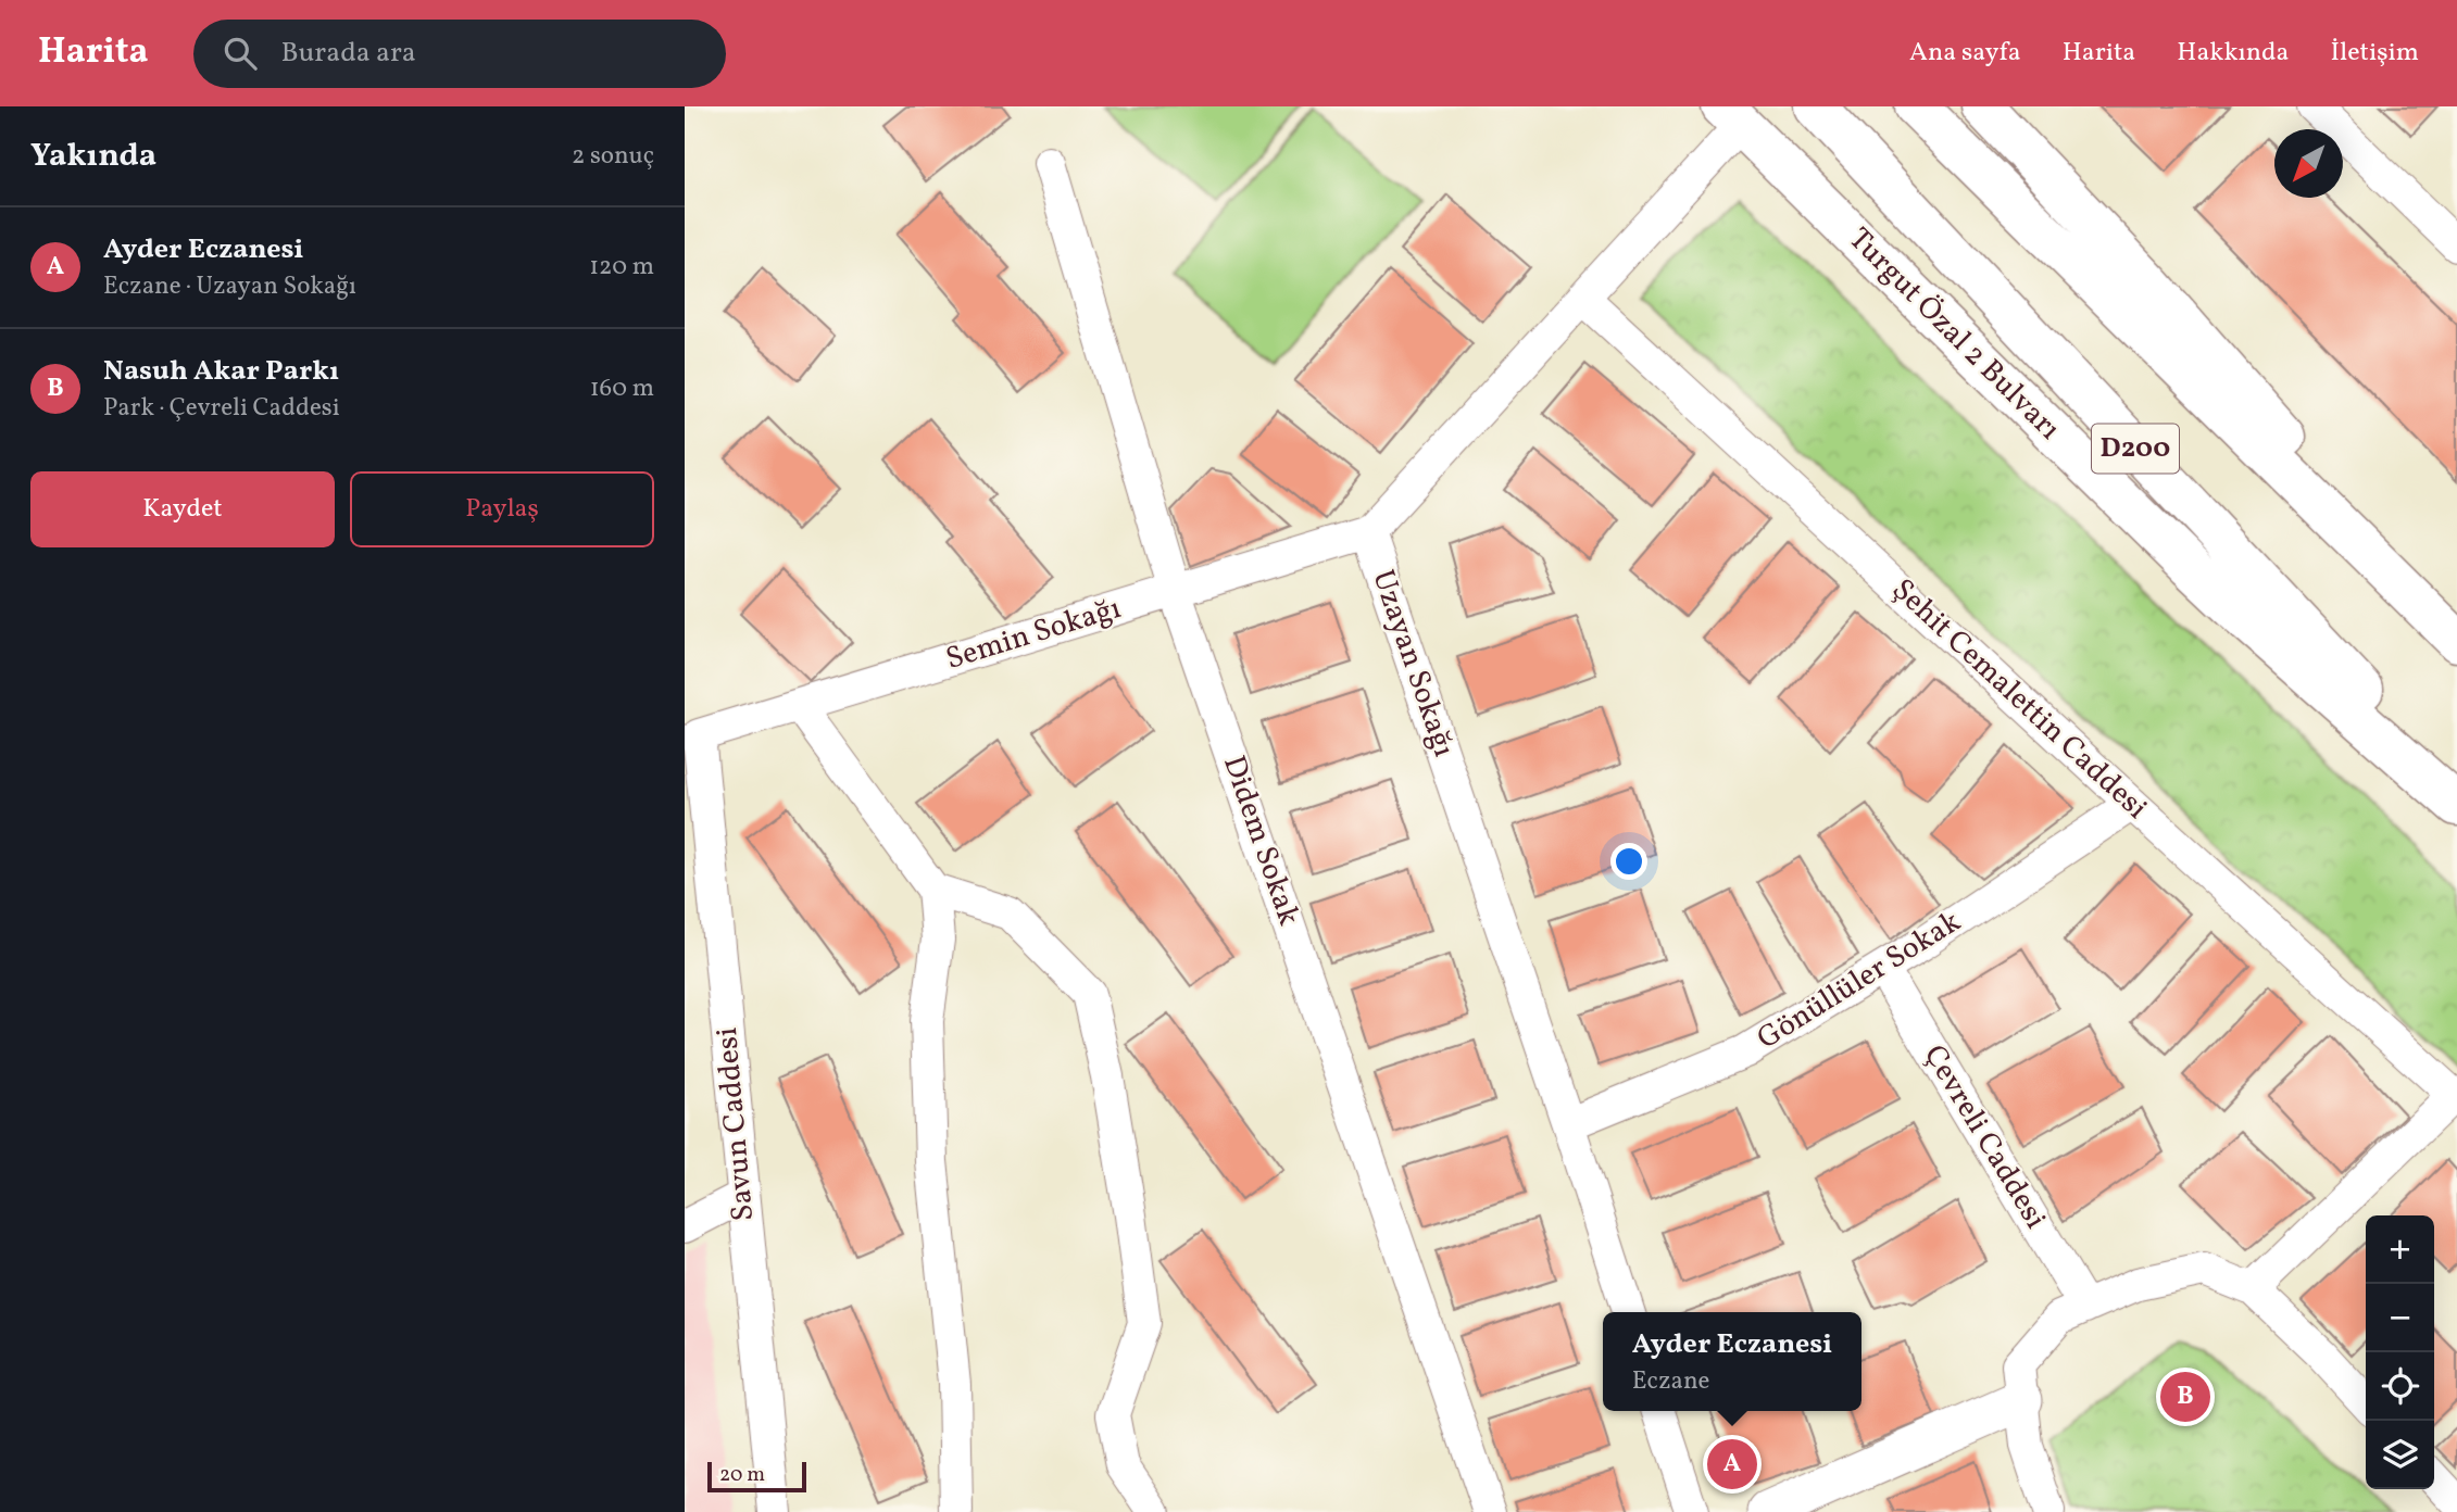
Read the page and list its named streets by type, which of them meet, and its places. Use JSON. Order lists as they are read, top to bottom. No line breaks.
{"streets":{"highway":["Turgut Özal 2 Bulvarı","D200"],"street":["Semin Sokağı","Uzayan Sokağı","Şehit Cemalettin Caddesi","Didem Sokak","Gönüllüler Sokak","Savun Caddesi","Çevreli Caddesi"]},"crossings":[["Turgut Özal 2 Bulvarı","Uzayan Sokağı"],["Semin Sokağı","Uzayan Sokağı"],["Semin Sokağı","Didem Sokak"],["Semin Sokağı","Savun Caddesi"],["Uzayan Sokağı","Şehit Cemalettin Caddesi"],["Uzayan Sokağı","Gönüllüler Sokak"],["Şehit Cemalettin Caddesi","Gönüllüler Sokak"],["Gönüllüler Sokak","Çevreli Caddesi"]],"scale_bar":"20 m","north":"bottom left","page":{"header":"Harita","search":"Burada ara","nav":["Ana sayfa","Harita","Hakkında","İletişim"],"heading":["Yakında","2 sonuç"],"list":[{"mark":"A","name":"Ayder Eczanesi","note":"Eczane · Uzayan Sokağı","value":"120 m"},{"mark":"B","name":"Nasuh Akar Parkı","note":"Park · Çevreli Caddesi","value":"160 m"}],"buttons":["Kaydet","Paylaş"],"map_buttons":["+","−"],"popup":["Ayder Eczanesi","Eczane"],"pins":["B","A"],"scale":"20 m"}}
